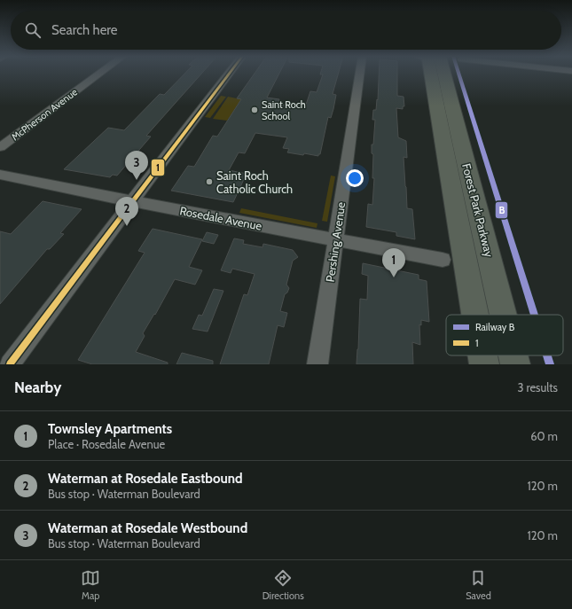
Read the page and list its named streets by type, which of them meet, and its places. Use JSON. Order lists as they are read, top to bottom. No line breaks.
{"streets":{"main road":["Forest Park Parkway"],"street":["McPherson Avenue","Rosedale Avenue","Pershing Avenue"]},"crossings":[["Rosedale Avenue","Pershing Avenue"]],"places":["Saint Roch School","Saint Roch Catholic Church"],"lines":["rail line B","transit line 1"],"legend":["Railway B","1"],"page":{"search":"Search here","pins":["3","2","1"],"heading":["Nearby","3 results"],"list":[{"mark":"1","name":"Townsley Apartments","note":"Place · Rosedale Avenue","value":"60 m"},{"mark":"2","name":"Waterman at Rosedale Eastbound","note":"Bus stop · Waterman Boulevard","value":"120 m"},{"mark":"3","name":"Waterman at Rosedale Westbound","note":"Bus stop · Waterman Boulevard","value":"120 m"}],"nav":["Map","Directions","Saved"]}}
